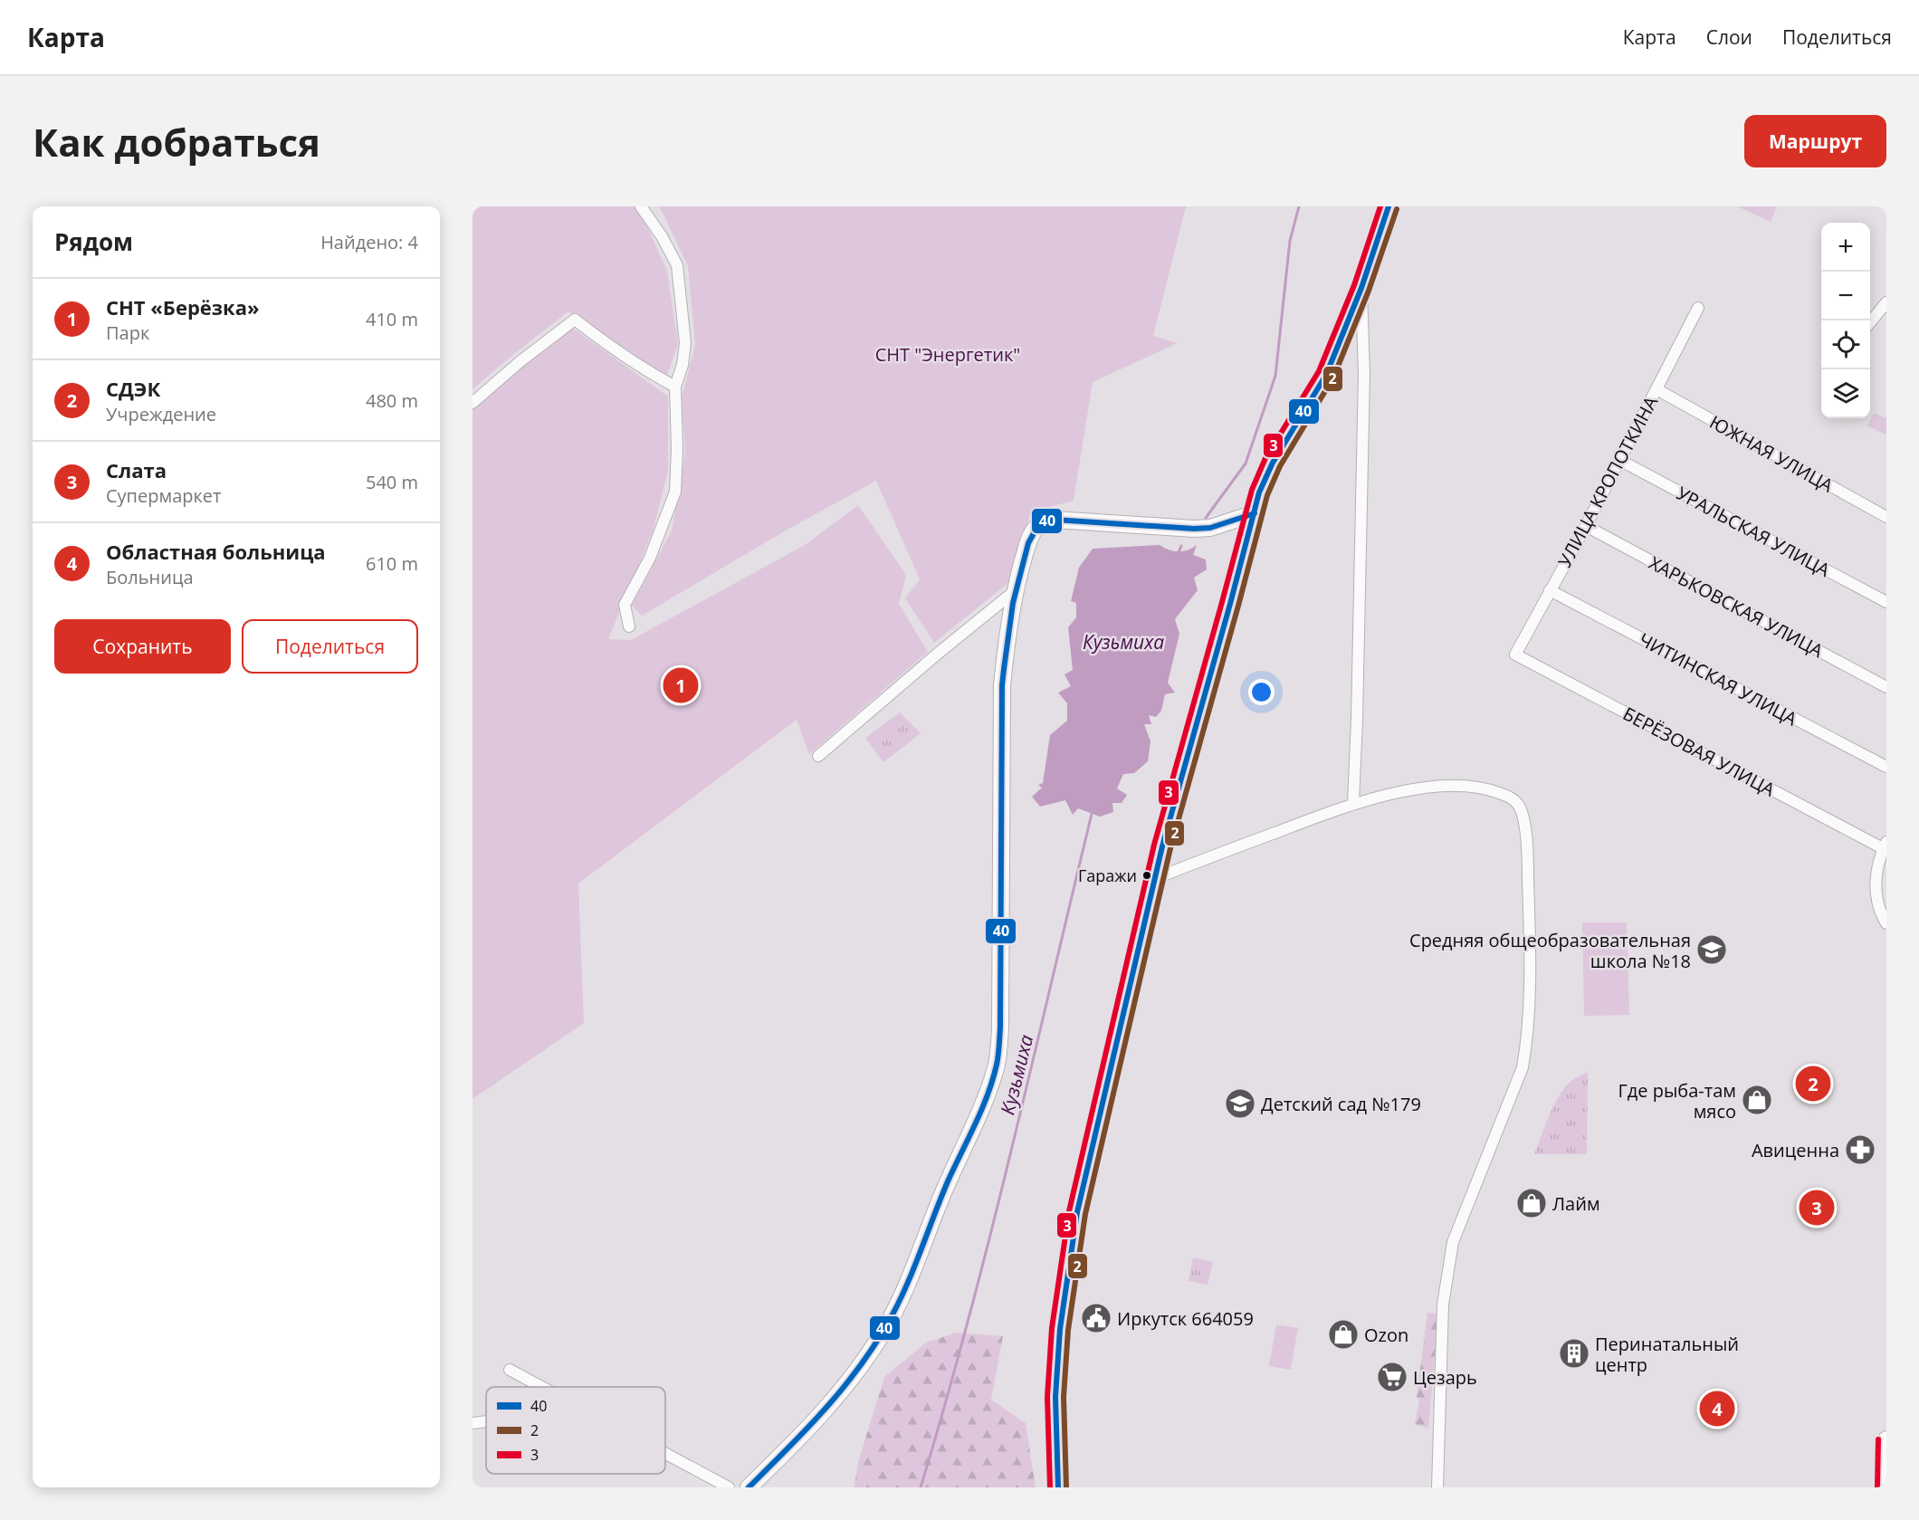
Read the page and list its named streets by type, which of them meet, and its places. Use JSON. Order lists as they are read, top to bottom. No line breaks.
{"streets":{"street":["ЮЖНАЯ УЛИЦА","УЛИЦА КРОПОТКИНА","УРАЛЬСКАЯ УЛИЦА","ХАРЬКОВСКАЯ УЛИЦА","ЧИТИНСКАЯ УЛИЦА","БЕРЁЗОВАЯ УЛИЦА"]},"crossings":[["ЮЖНАЯ УЛИЦА","УЛИЦА КРОПОТКИНА"],["УЛИЦА КРОПОТКИНА","УРАЛЬСКАЯ УЛИЦА"],["УЛИЦА КРОПОТКИНА","ХАРЬКОВСКАЯ УЛИЦА"],["УЛИЦА КРОПОТКИНА","ЧИТИНСКАЯ УЛИЦА"],["УЛИЦА КРОПОТКИНА","БЕРЁЗОВАЯ УЛИЦА"]],"water":["Кузьмиха"],"parks":["СНТ \"Энергетик\""],"places":{"other":["Гаражи"],"school or university":["Средняя общеобразовательная школа №18","Детский сад №179"],"shop":["Где рыба-там мясо","Лайм","Ozon"],"pharmacy":["Авиценна"],"public building":["Иркутск 664059"],"building":["Перинатальный центр"],"supermarket":["Цезарь"]},"lines":["transit line 40","transit line 3","transit line 2"],"legend":["40","2","3"],"page":{"header":"Карта","nav":["Карта","Слои","Поделиться"],"buttons":["Маршрут",["Сохранить","Поделиться"]],"title":"Как добраться","heading":["Рядом","Найдено: 4"],"map_buttons":["+","−"],"list":[{"mark":"1","name":"СНТ «Берёзка»","note":"Парк","value":"410 m"},{"mark":"2","name":"СДЭК","note":"Учреждение","value":"480 m"},{"mark":"3","name":"Слата","note":"Супермаркет","value":"540 m"},{"mark":"4","name":"Областная больница","note":"Больница","value":"610 m"}],"pins":["1","2","3","4"]}}
